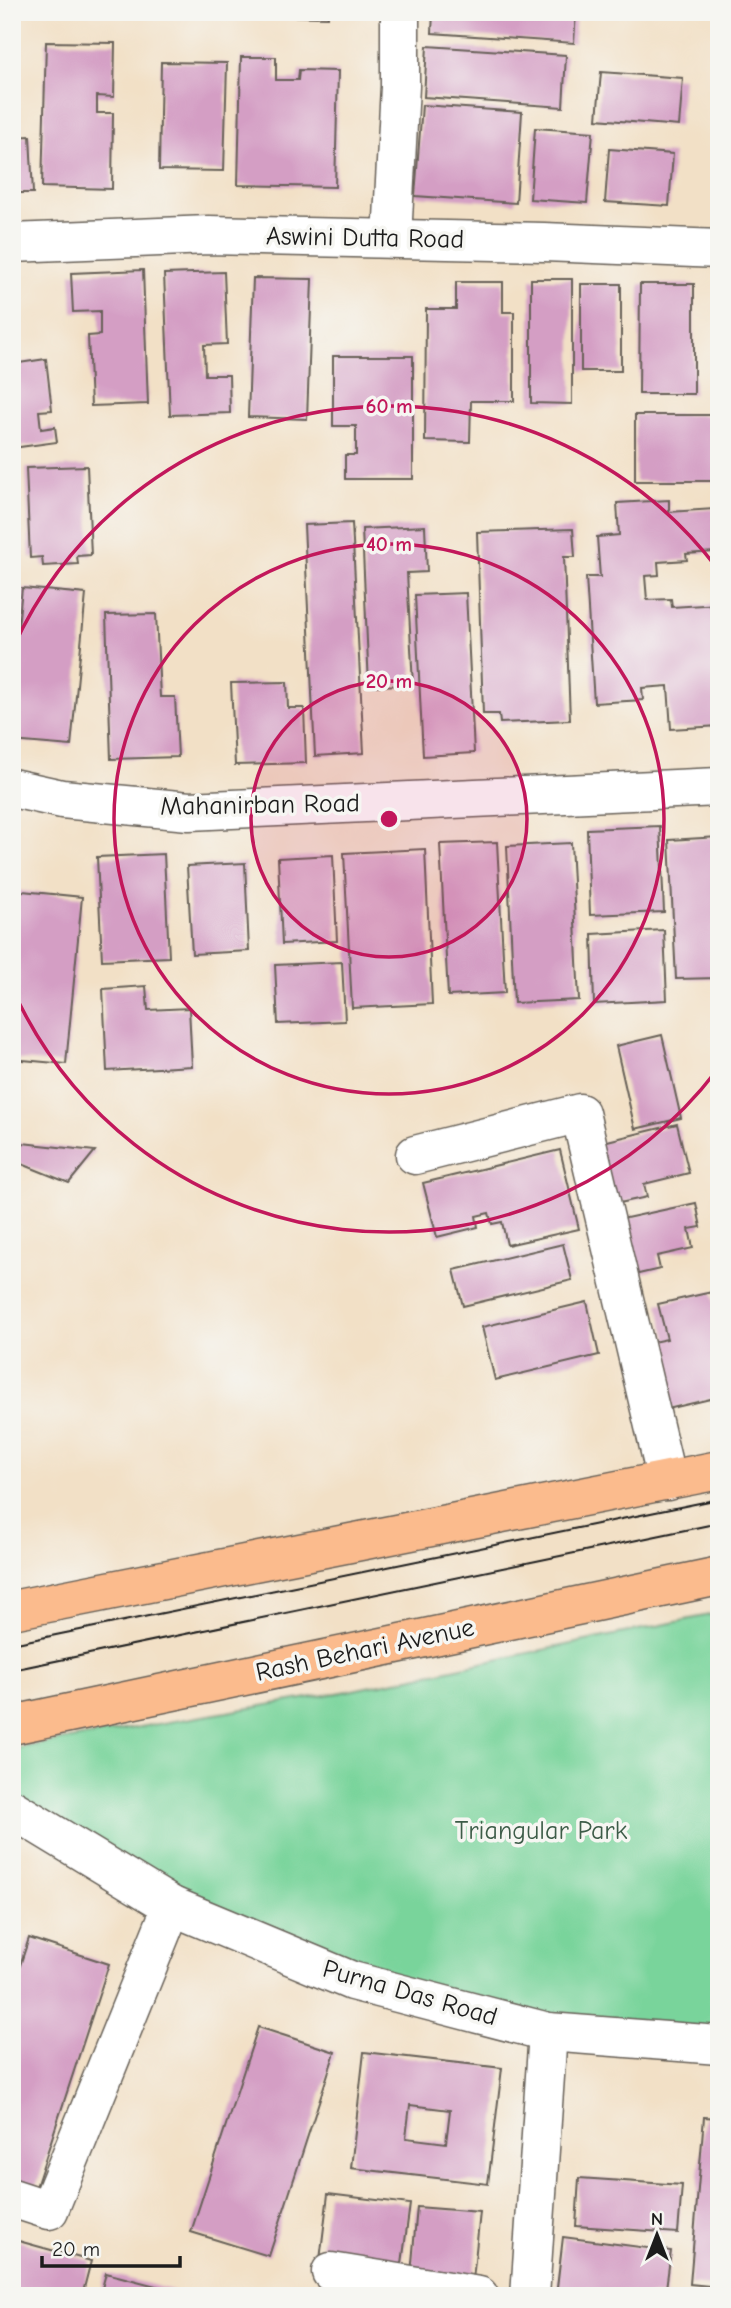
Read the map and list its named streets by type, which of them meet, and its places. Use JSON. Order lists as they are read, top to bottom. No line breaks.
{"streets":{"main road":["Rash Behari Avenue"],"street":["Aswini Dutta Road","Mahanirban Road","Purna Das Road"]},"parks":["Triangular Park"],"scale_bar":"20 m","north":"top","rings":["60 m","40 m","20 m"]}
